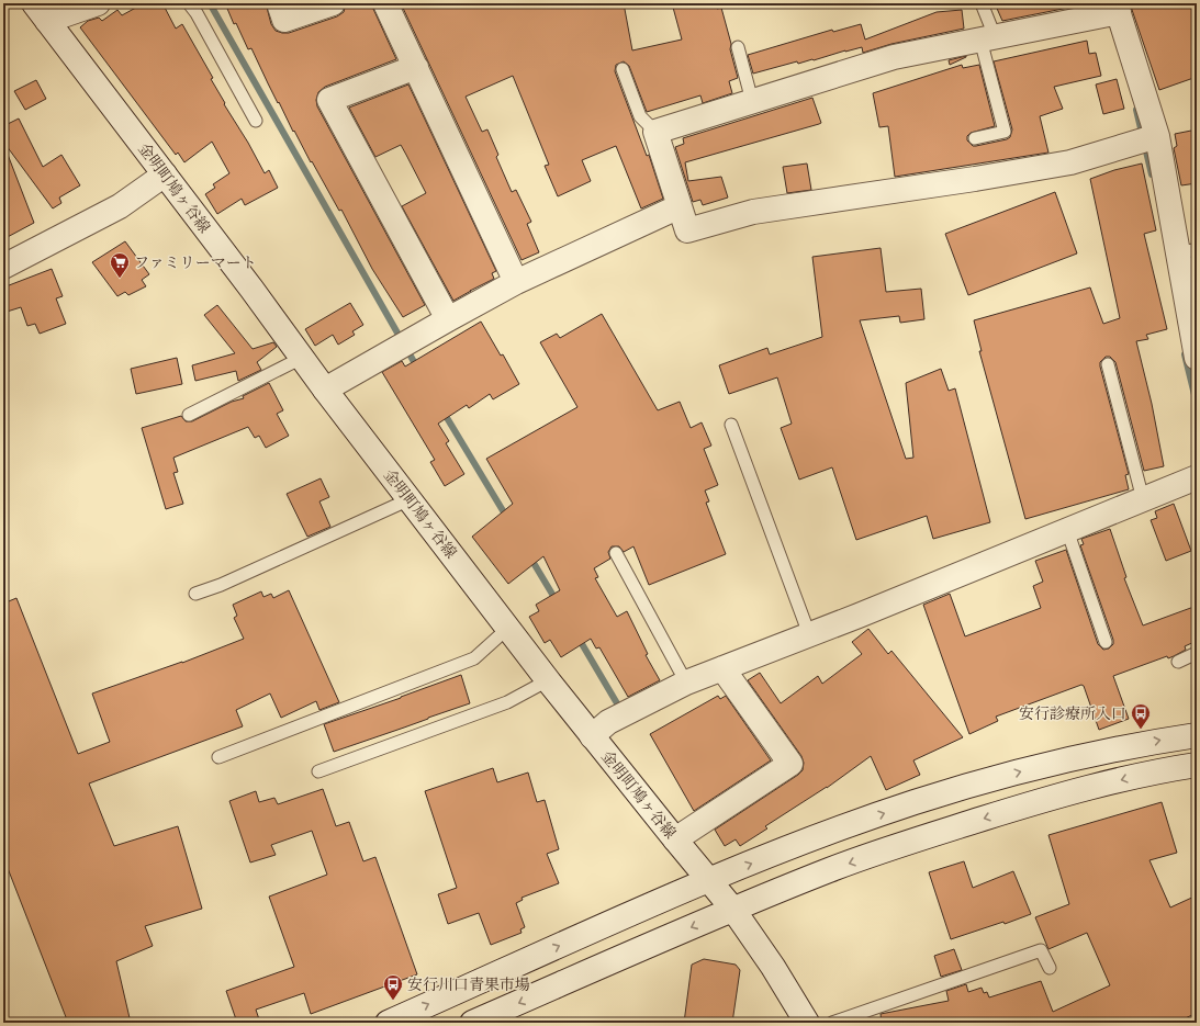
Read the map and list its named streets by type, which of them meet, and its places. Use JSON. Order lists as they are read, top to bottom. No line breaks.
{"streets":{"street":["金明町鳩ヶ谷線"]},"places":{"supermarket":["ファミリーマート"],"bus stop":["安行診療所入口","安行川口青果市場"]}}
